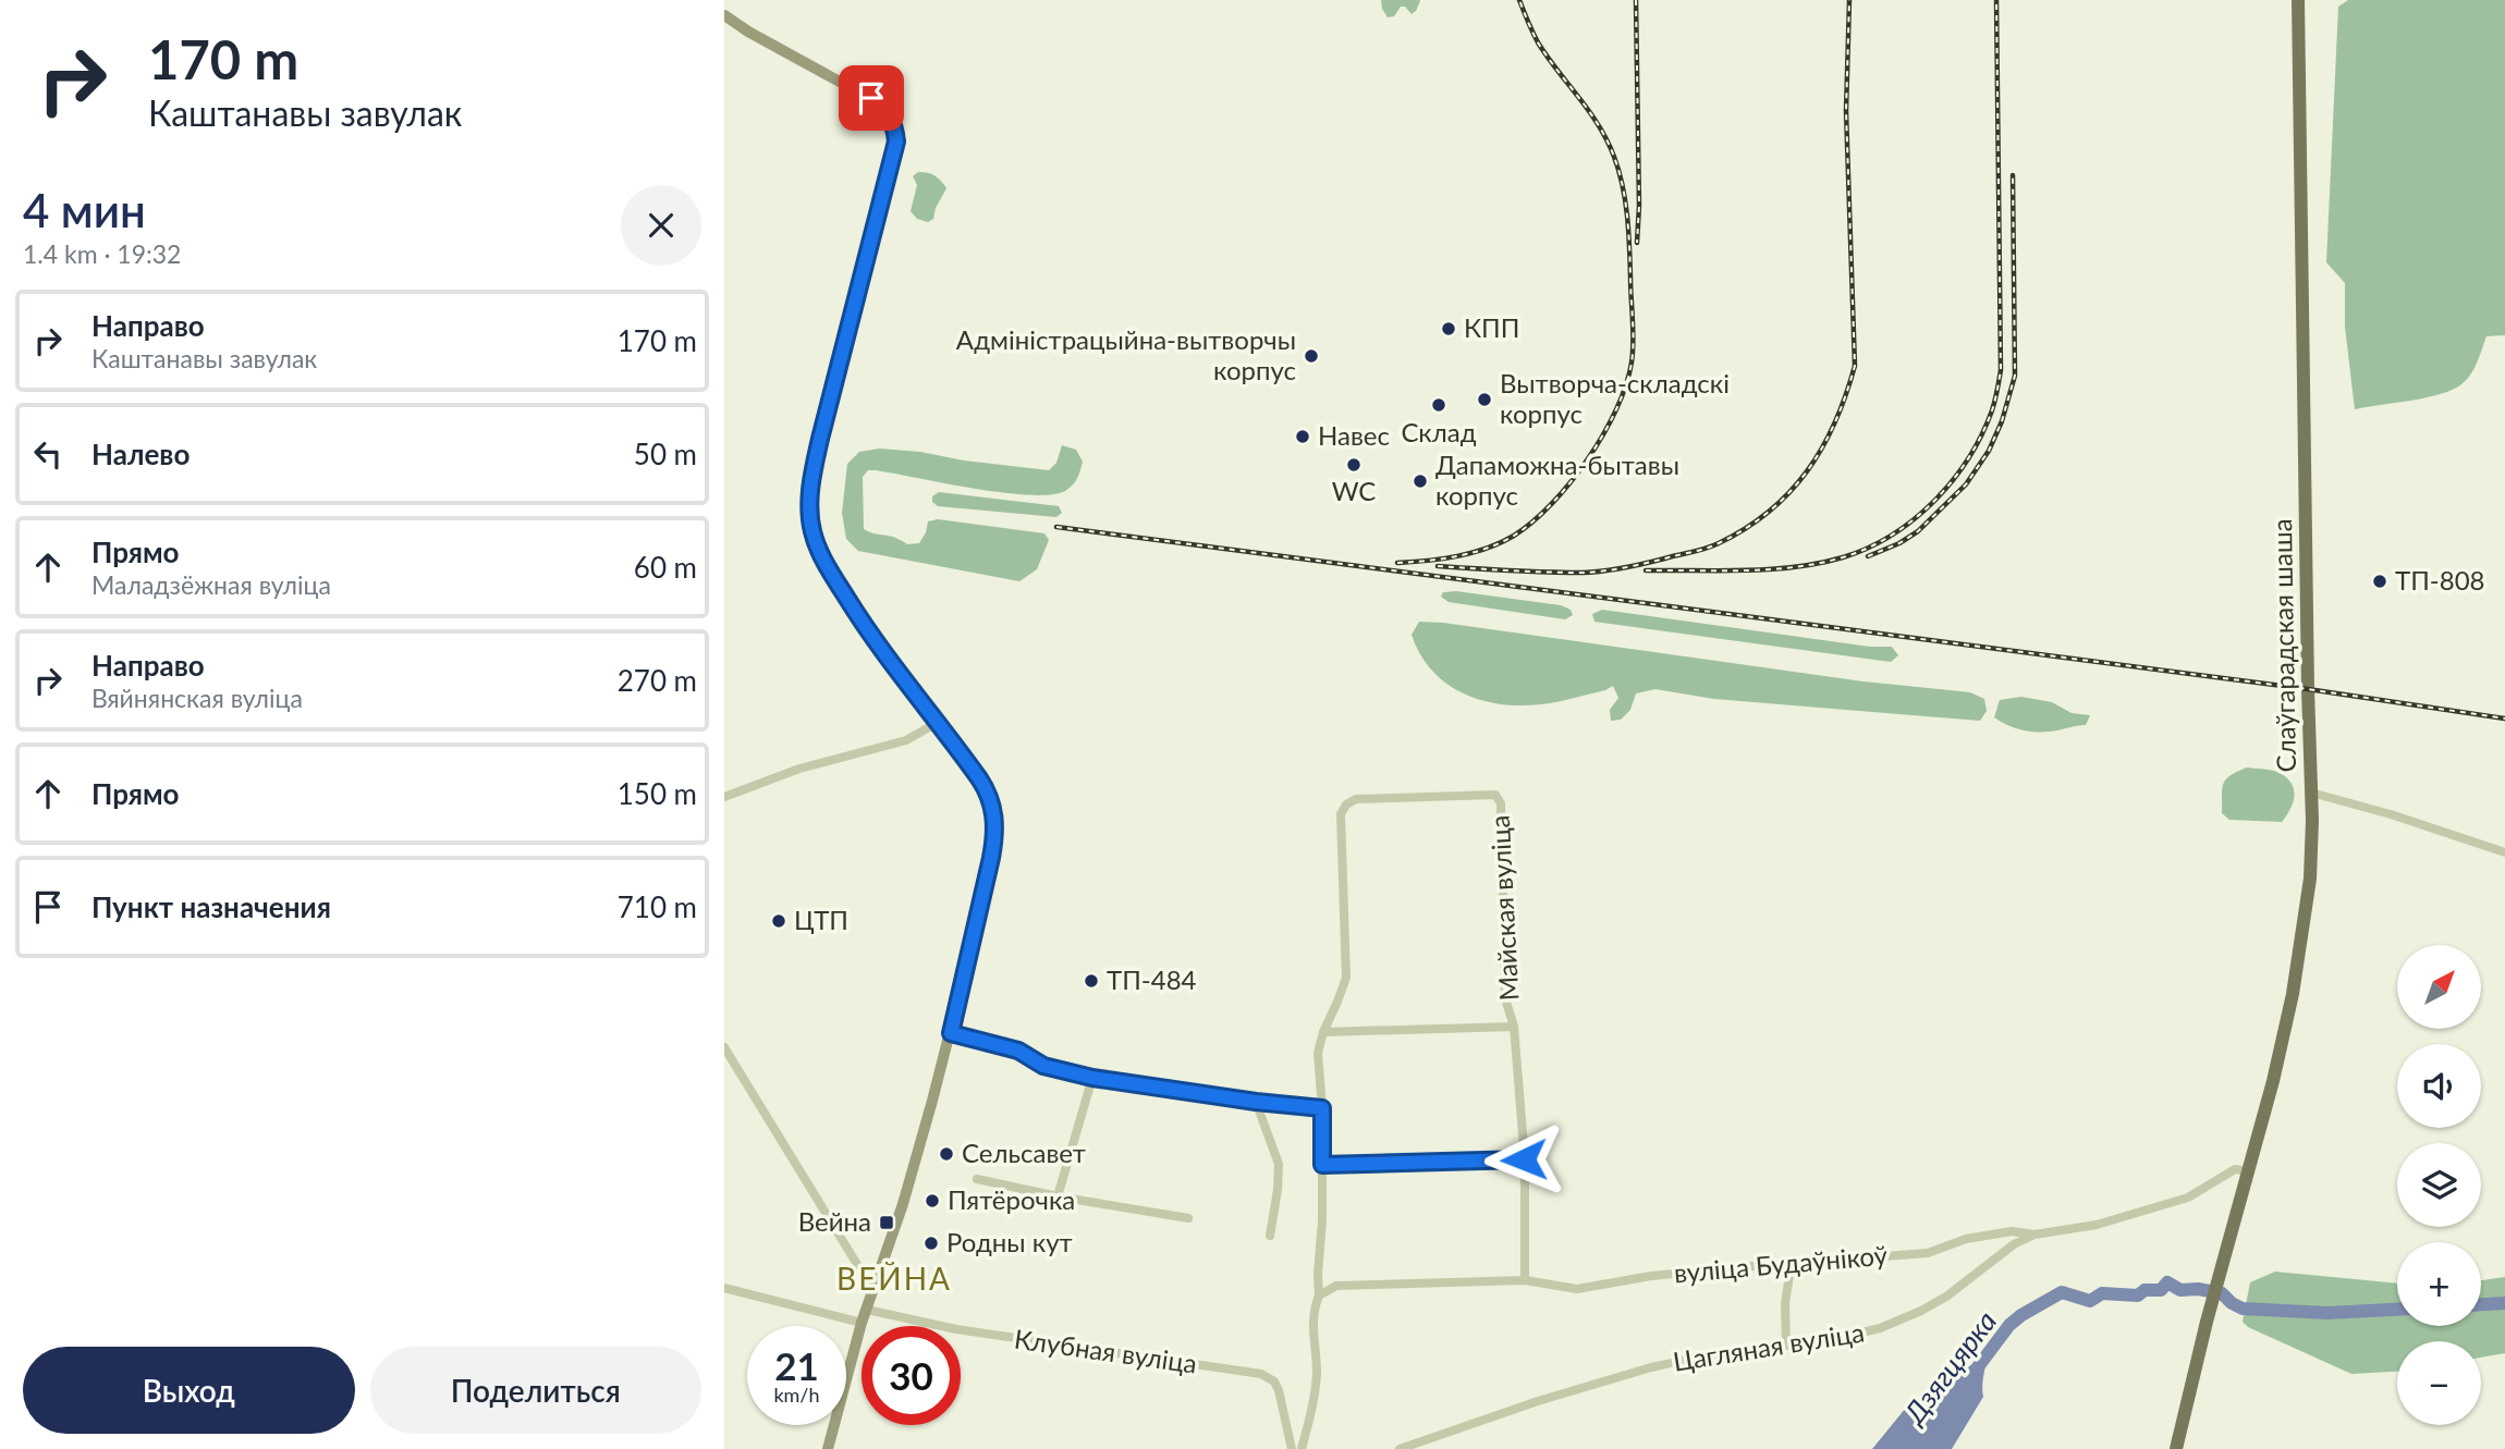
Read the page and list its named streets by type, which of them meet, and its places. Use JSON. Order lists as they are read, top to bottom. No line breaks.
{"streets":{"main road":["Слаўгарадская шаша"],"street":["Майская вуліца","вуліца Будаўнікоў","Цагляная вуліца","Клубная вуліца"]},"crossings":[["Слаўгарадская шаша","Цагляная вуліца"],["Майская вуліца","вуліца Будаўнікоў"],["вуліца Будаўнікоў","Цагляная вуліца"]],"districts":["ВЕЙНА"],"water":["Дзягцярка"],"places":{"other":["КПП","Адміністрацыйна-вытворчы корпус","Вытворча-складскі корпус","Склад","Навес","WC","Дапаможна-бытавы корпус","ТП-808","ЦТП","ТП-484","Сельсавет","Пятёрочка","Родны кут"],"transit":["Вейна"]},"north":"top right","page":{"turn":["170 m","Каштанавы завулак"],"heading":["4 мин","1.4 km · 19:32"],"list":[{"name":"Направо","note":"Каштанавы завулак","value":"170 m"},{"name":"Налево","value":"50 m"},{"name":"Прямо","note":"Маладзёжная вуліца","value":"60 m"},{"name":"Направо","note":"Вяйнянская вуліца","value":"270 m"},{"name":"Прямо","value":"150 m"},{"name":"Пункт назначения","value":"710 m"}],"map_buttons":["+","−"],"speed":"21 km/h","limit":"30","buttons":["Выход","Поделиться"]}}
